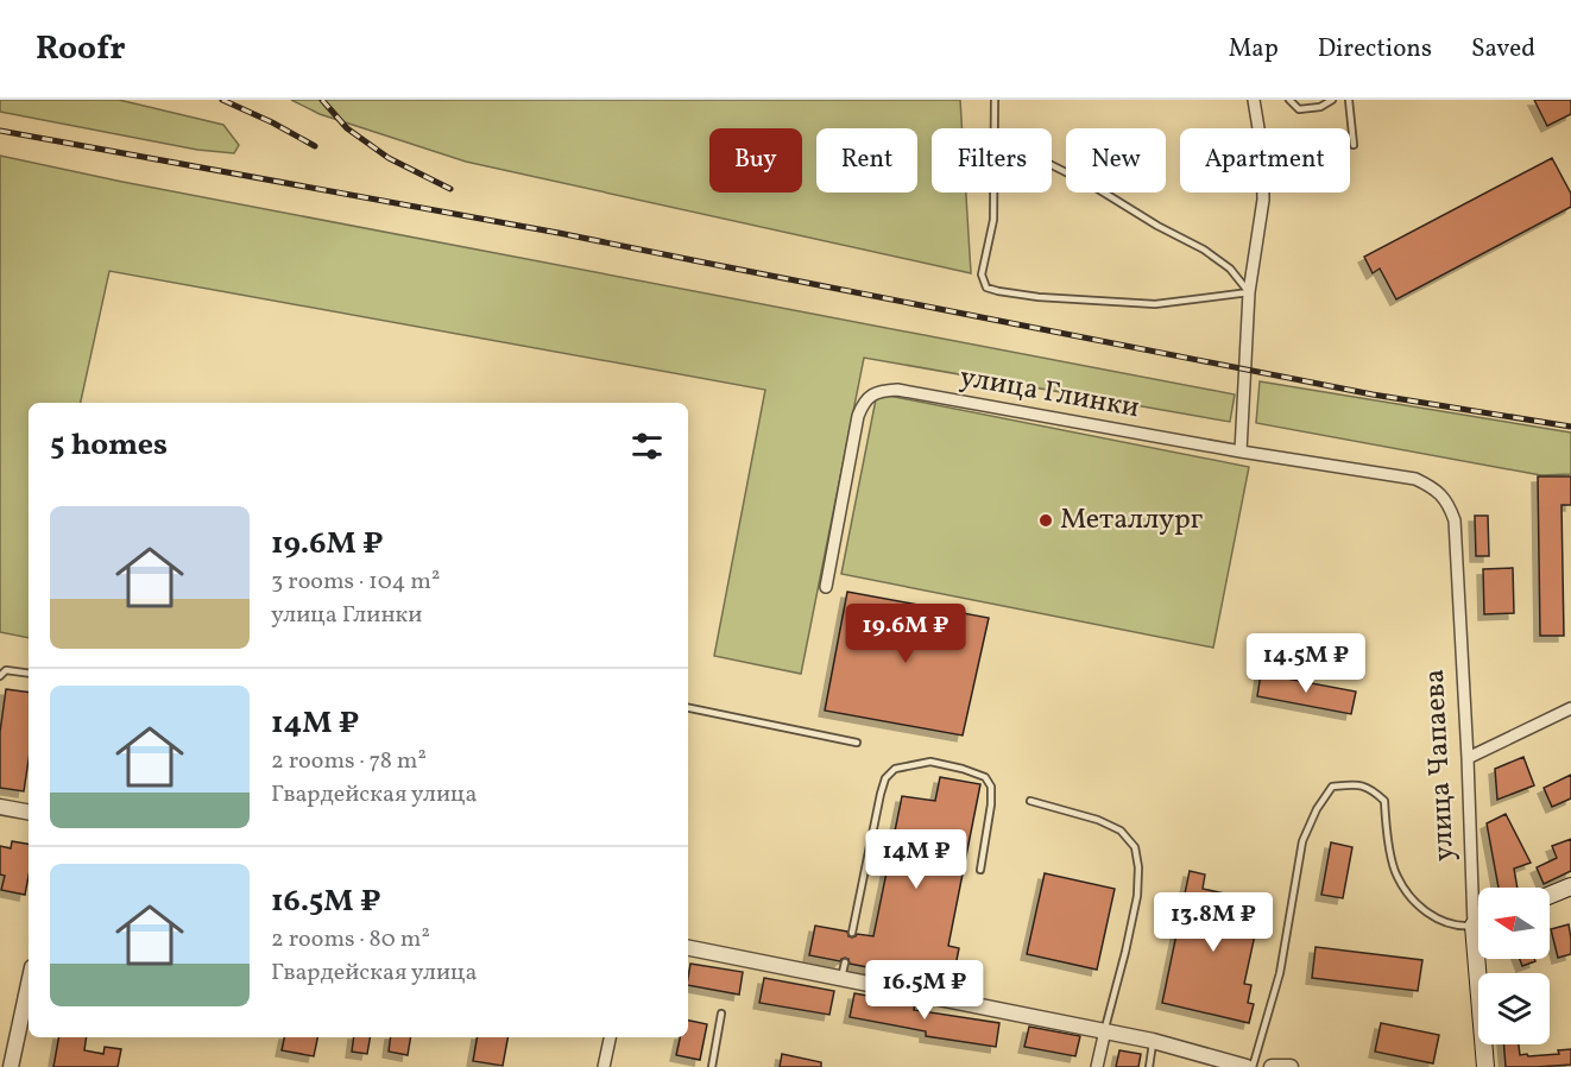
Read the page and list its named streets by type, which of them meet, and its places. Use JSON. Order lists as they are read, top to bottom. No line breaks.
{"streets":{"main road":["улица Чапаева"],"street":["улица Глинки"]},"crossings":[["улица Глинки","улица Чапаева"]],"places":["Металлург"],"north":"left","page":{"header":"Roofr","nav":["Map","Directions","Saved"],"chip":["Buy","Rent","Filters","New","Apartment"],"heading":"5 homes","list":[{"name":"19.6M ₽","note":"3 rooms · 104 m² · улица Глинки"},{"name":"14M ₽","note":"2 rooms · 78 m² · Гвардейская улица"},{"name":"16.5M ₽","note":"2 rooms · 80 m² · Гвардейская улица"}],"price":["19.6M ₽","14.5M ₽","14M ₽","13.8M ₽","16.5M ₽"]}}
